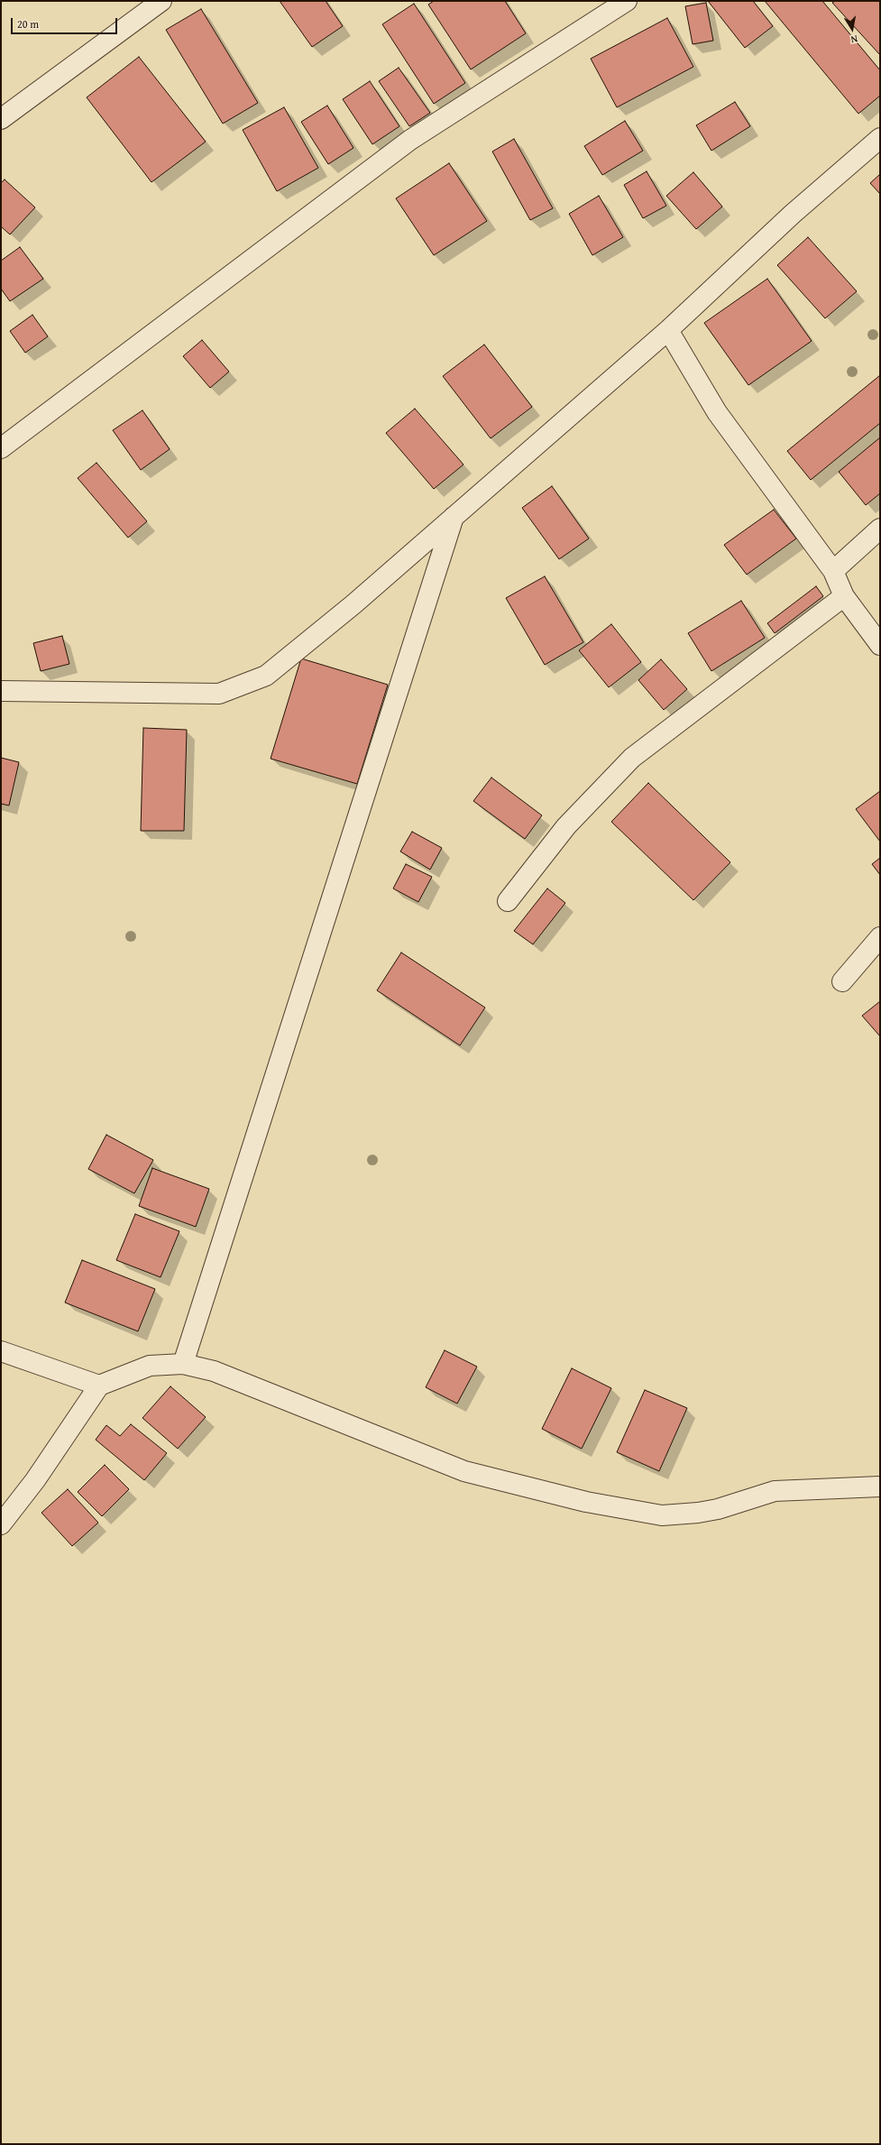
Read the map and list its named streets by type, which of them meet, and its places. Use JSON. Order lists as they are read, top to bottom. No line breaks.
{"scale_bar":"20 m","north":"bottom"}
